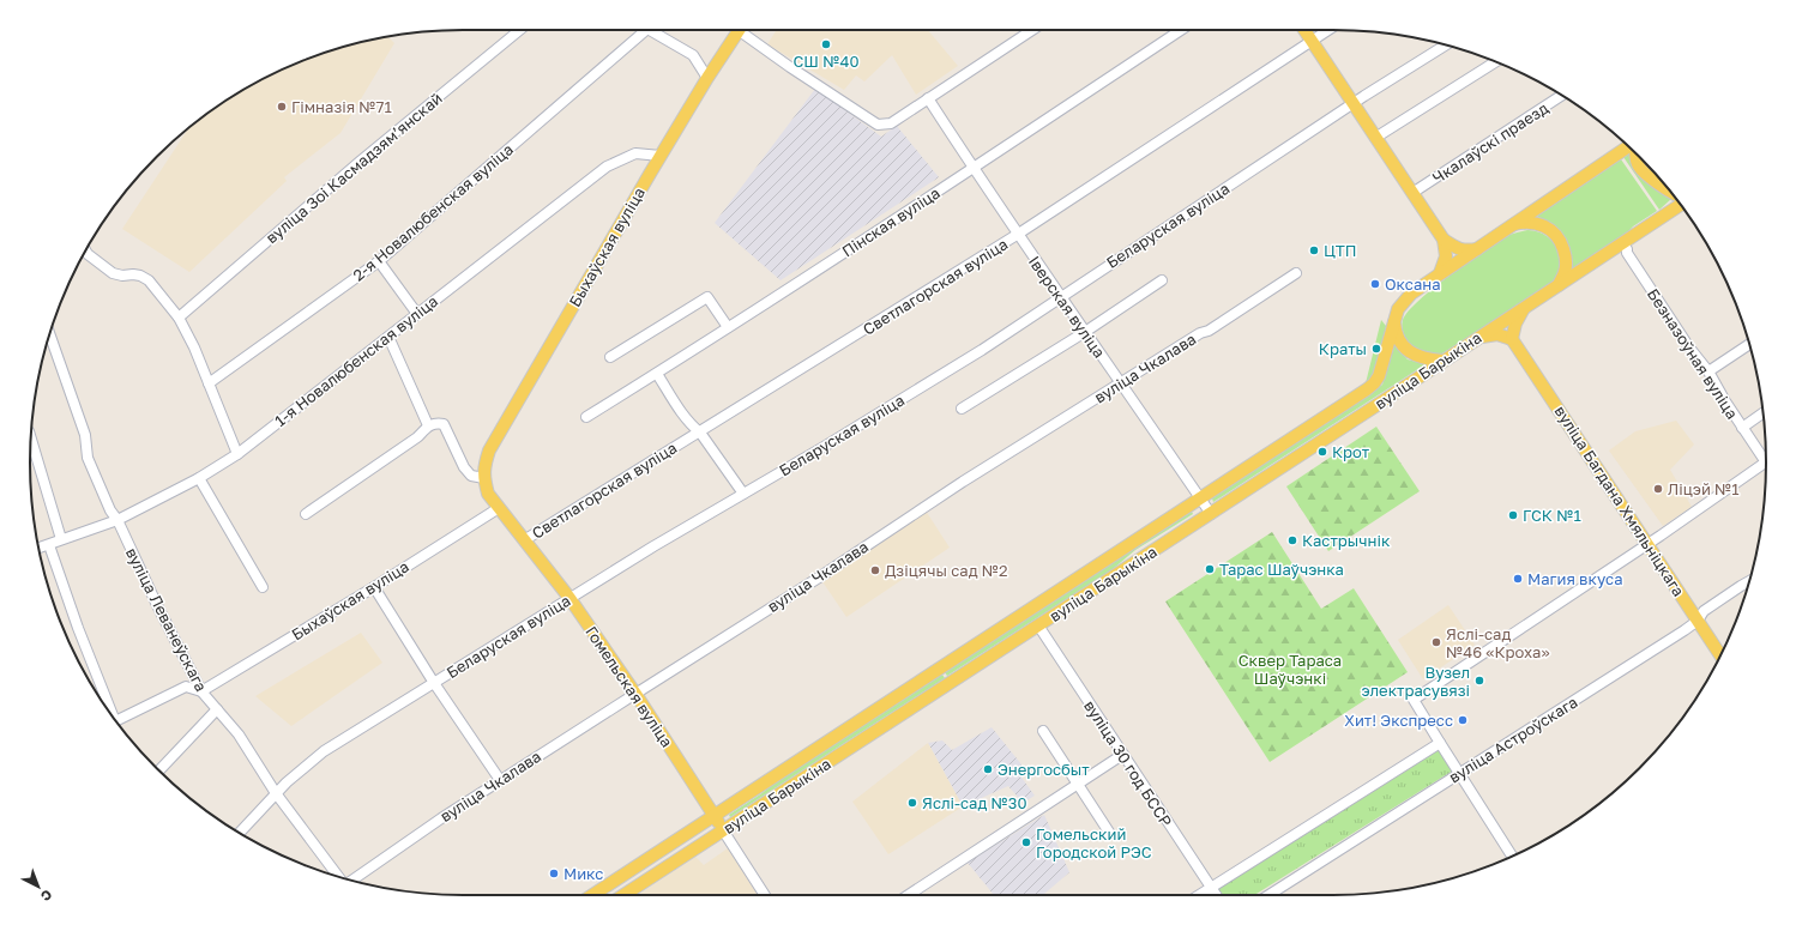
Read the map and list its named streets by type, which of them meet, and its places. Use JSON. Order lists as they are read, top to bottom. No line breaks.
{"streets":{"main road":["Быхаўская вуліца","вуліца Барыкіна","вуліца Багдана Хмяльніцкага","Гомельская вуліца"],"street":["Чкалаўскі праезд","вуліца Зоі Касмадзямʼянскай","2-я Новалюбенская вуліца","Пінская вуліца","Беларуская вуліца","Светлагорская вуліца","Іверская вуліца","Безназоўная вуліца","1-я Новалюбенская вуліца","вуліца Чкалава","вуліца Леванеўскага","вуліца Астроўскага","вуліца 30 год БССР"]},"crossings":[["Пінская вуліца","Іверская вуліца"],["Беларуская вуліца","Іверская вуліца"],["Беларуская вуліца","вуліца Леванеўскага"],["Беларуская вуліца","Гомельская вуліца"],["Быхаўская вуліца","1-я Новалюбенская вуліца"],["Быхаўская вуліца","вуліца Леванеўскага"],["Быхаўская вуліца","Гомельская вуліца"],["Светлагорская вуліца","Іверская вуліца"],["Светлагорская вуліца","Гомельская вуліца"],["Іверская вуліца","вуліца Чкалава"],["Іверская вуліца","вуліца Барыкіна"],["Безназоўная вуліца","вуліца Барыкіна"],["1-я Новалюбенская вуліца","вуліца Леванеўскага"],["вуліца Чкалава","Гомельская вуліца"],["вуліца Барыкіна","Гомельская вуліца"],["вуліца Барыкіна","вуліца 30 год БССР"],["вуліца Багдана Хмяльніцкага","вуліца Астроўскага"]],"parks":["Сквер Тараса Шаўчэнкі"],"places":["СШ №40","Гімназія №71","ЦТП","Оксана","Краты","Крот","Ліцэй №1","ГСК №1","Кастрычнік","Тарас Шаўчэнка","Дзіцячы сад №2","Магия вкуса","Яслі-сад №46 «Кроха»","Вузел электрасувязі","Хит! Экспресс","Энергосбыт","Яслі-сад №30","Гомельский Городской РЭС","Микс"],"north":"bottom right"}
